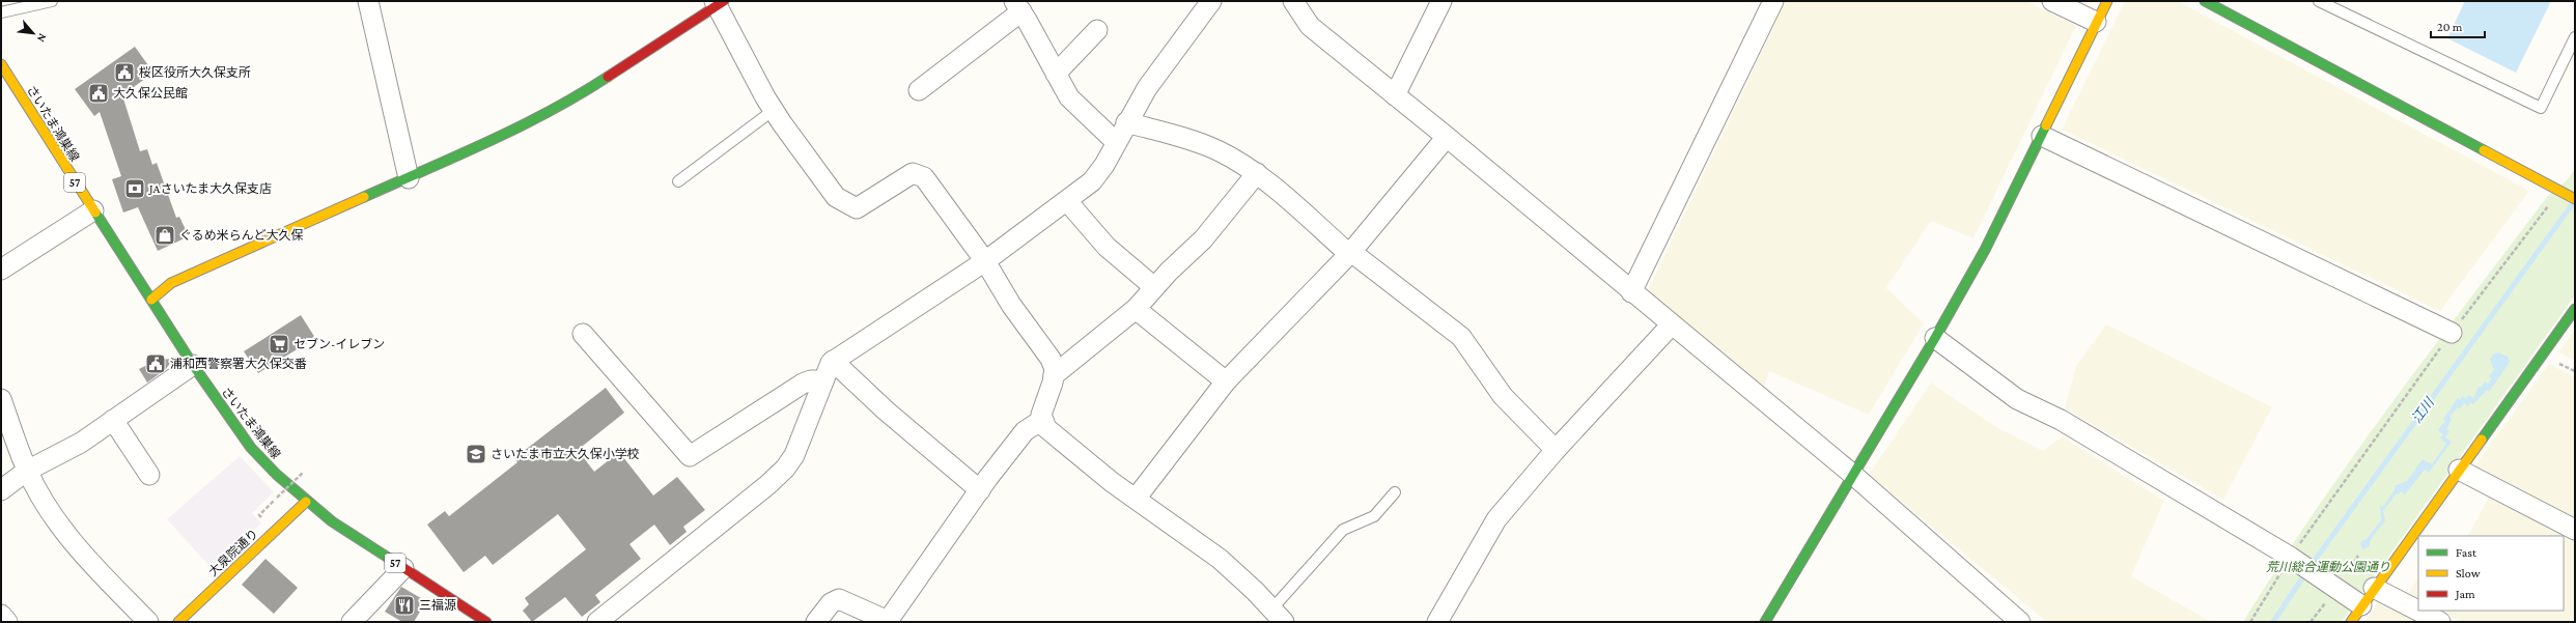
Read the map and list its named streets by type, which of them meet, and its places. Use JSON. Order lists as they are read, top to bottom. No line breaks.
{"streets":{"street":["さいたま鴻巣線","57","大泉院通り"]},"crossings":[["さいたま鴻巣線","大泉院通り"]],"water":["江川"],"parks":["荒川総合運動公園通り"],"places":{"public building":["桜区役所大久保支所","大久保公民館","浦和西警察署大久保交番"],"bank":["JAさいたま大久保支店"],"shop":["ぐるめ米らんど大久保"],"supermarket":["セブン-イレブン"],"school or university":["さいたま市立大久保小学校"],"restaurant":["三福源"]},"legend":["Fast","Slow","Jam"],"scale_bar":"20 m","north":"bottom right"}
